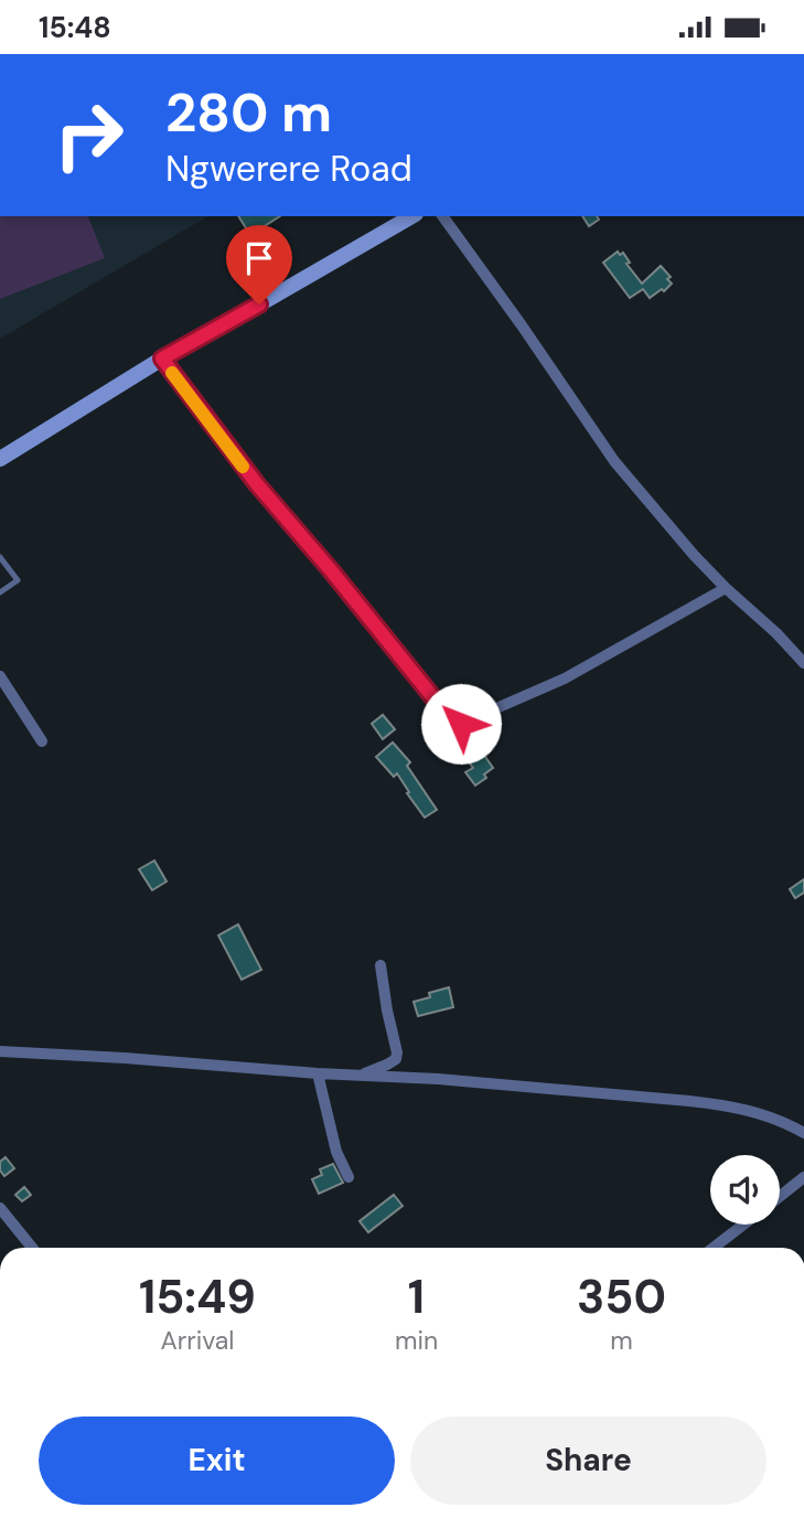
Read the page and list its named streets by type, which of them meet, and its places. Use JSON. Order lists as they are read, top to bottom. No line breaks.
{"page":{"status":"15:48","turn":["280 m","Ngwerere Road"],"eta":["15:49","Arrival","1","min","350","m"],"buttons":["Exit","Share"]}}
